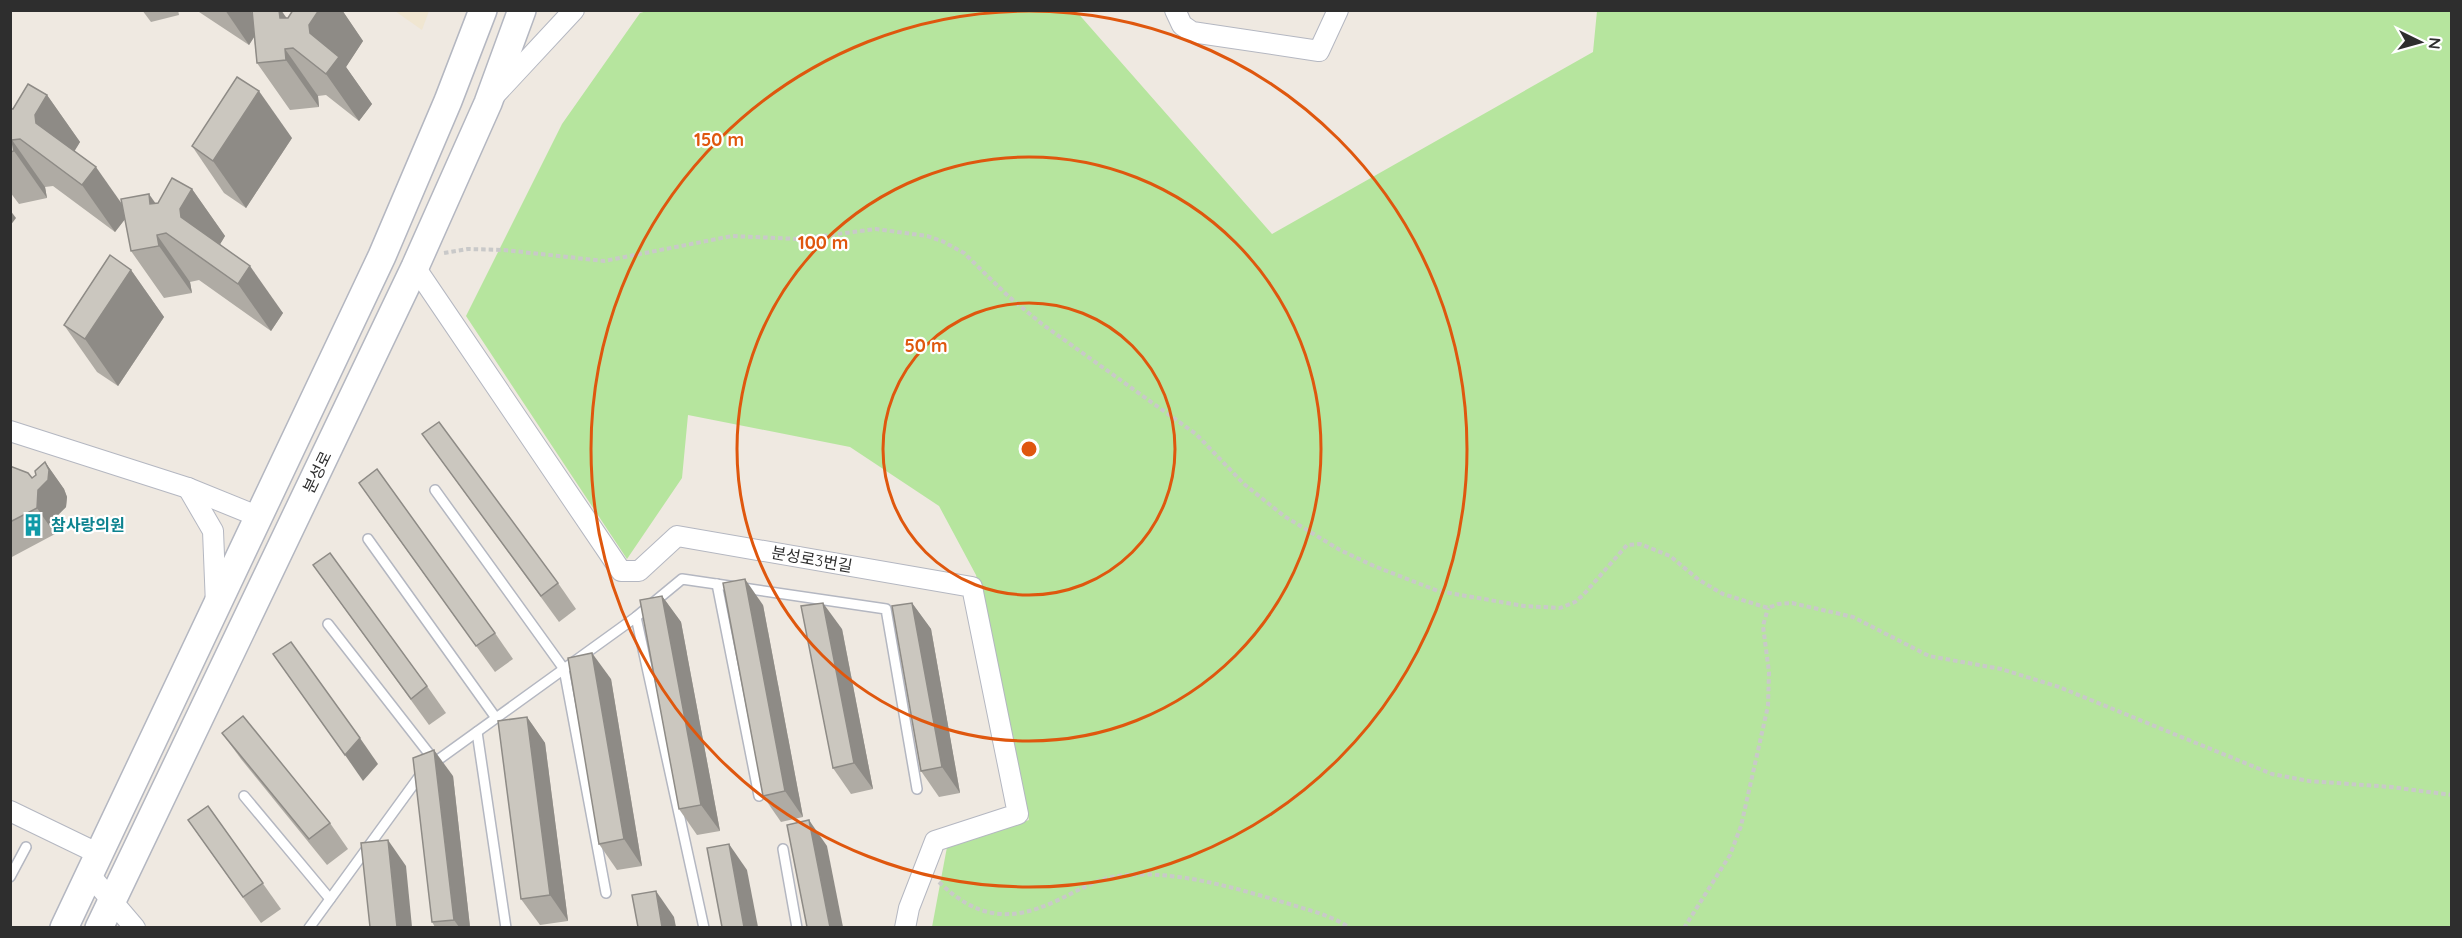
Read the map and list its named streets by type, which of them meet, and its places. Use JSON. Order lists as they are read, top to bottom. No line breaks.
{"streets":{"main road":["분성로"],"street":["분성로3번길"]},"crossings":[["분성로","분성로3번길"]],"places":{"building":["참사랑의원"]},"north":"right","rings":["150 m","100 m","50 m"]}
